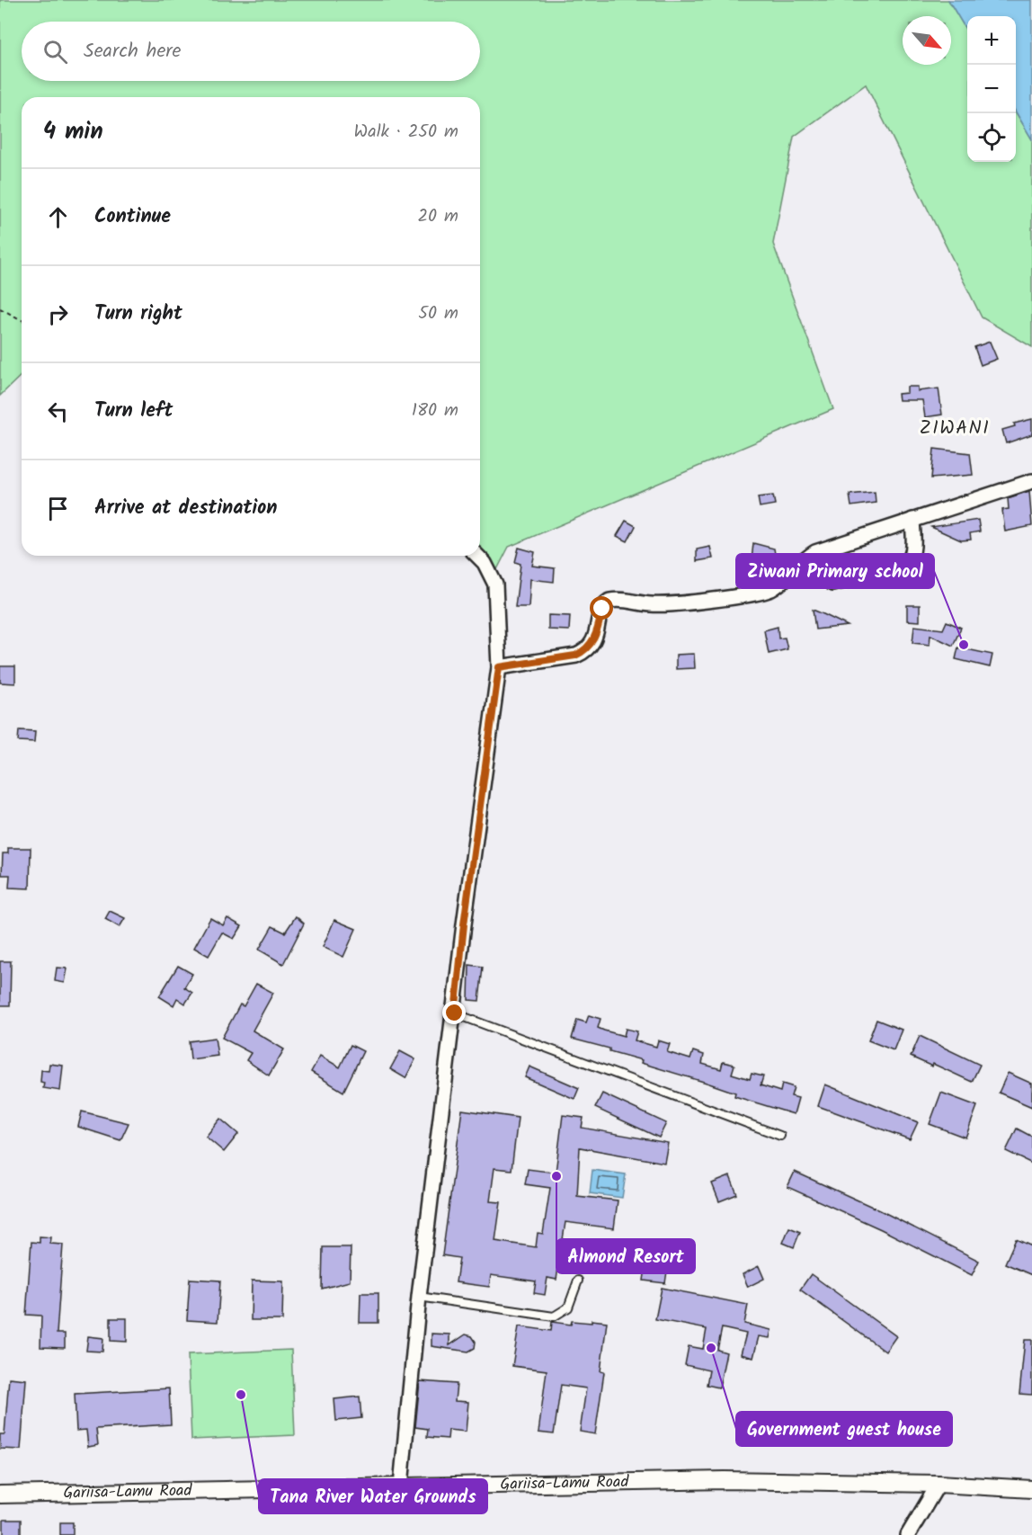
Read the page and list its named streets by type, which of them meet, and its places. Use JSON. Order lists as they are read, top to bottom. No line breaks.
{"streets":{"street":["Gariisa-Lamu Road"]},"districts":["ZIWANI"],"places":["Ziwani Primary school","Almond Resort","Government guest house","Tana River Water Grounds"],"north":"bottom right","page":{"map_buttons":["+","−"],"search":"Search here","heading":["4 min","Walk · 250 m"],"list":[["Continue","20 m"],["Turn right","50 m"],["Turn left","180 m"],"Arrive at destination"]}}
